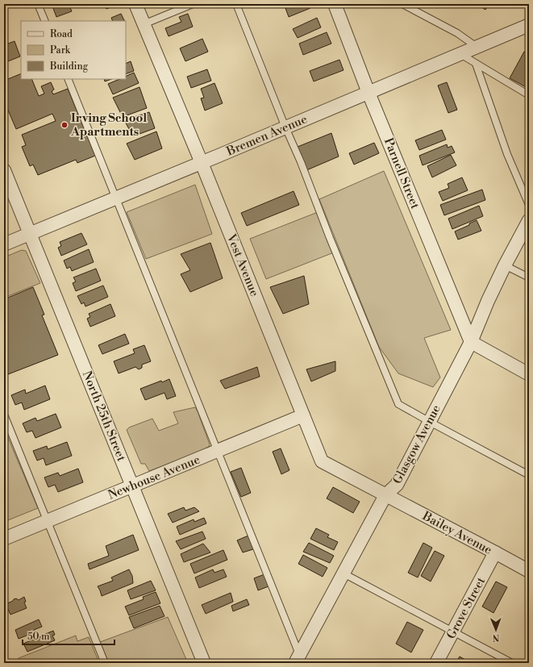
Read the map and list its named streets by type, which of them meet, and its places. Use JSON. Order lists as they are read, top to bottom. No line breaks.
{"streets":{"street":["Bremen Avenue","Parnell Street","Vest Avenue","North 25th Street","Glasgow Avenue","Newhouse Avenue","Bailey Avenue","Grove Street"]},"crossings":[["Bremen Avenue","Parnell Street"],["Bremen Avenue","Vest Avenue"],["Bremen Avenue","North 25th Street"],["Parnell Street","Glasgow Avenue"],["Vest Avenue","Glasgow Avenue"],["Vest Avenue","Newhouse Avenue"],["Vest Avenue","Bailey Avenue"],["North 25th Street","Newhouse Avenue"],["Glasgow Avenue","Bailey Avenue"],["Bailey Avenue","Grove Street"]],"places":["Irving School Apartments"],"legend":["Road","Park","Building"],"scale_bar":"50 m","north":"bottom"}
